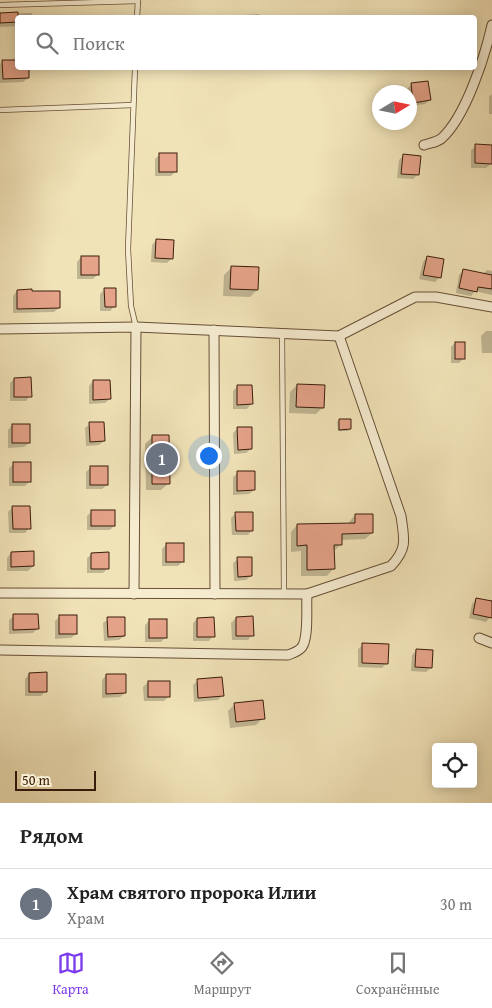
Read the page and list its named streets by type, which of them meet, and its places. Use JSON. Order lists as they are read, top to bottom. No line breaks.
{"scale_bar":"50 m","north":"right","page":{"search":"Поиск","pins":"1","scale":"50 m","heading":"Рядом","list":[{"mark":"1","name":"Храм святого пророка Илии","note":"Храм","value":"30 m"}],"nav":["Карта","Маршрут","Сохранённые"]}}
